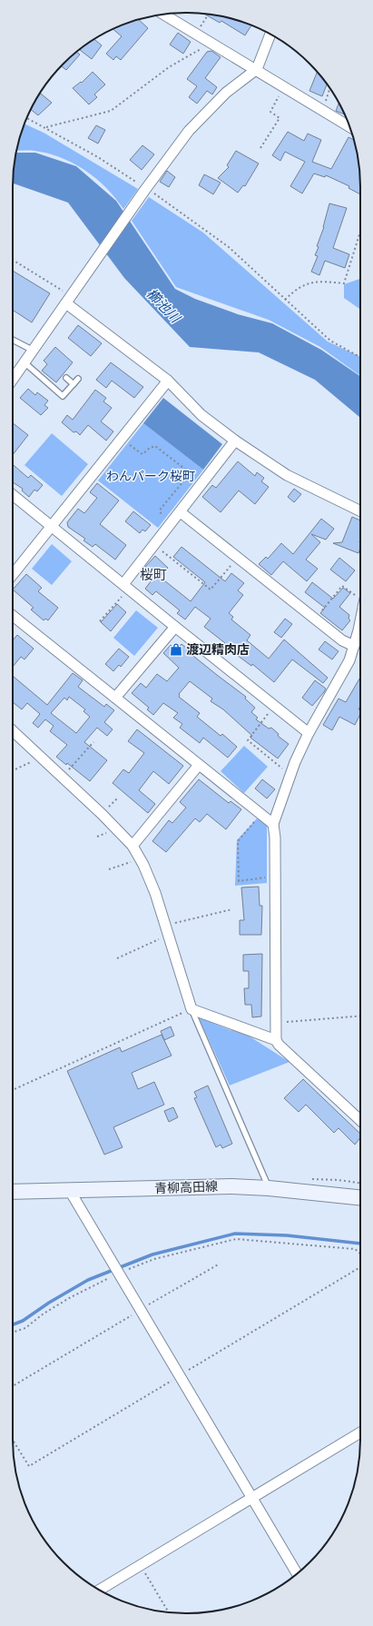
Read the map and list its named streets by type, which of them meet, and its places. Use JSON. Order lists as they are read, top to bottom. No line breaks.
{"streets":{"main road":["青柳高田線"]},"districts":["桜町"],"water":["櫛池川"],"parks":["わんパーク桜町"],"places":{"shop":["渡辺精肉店"]}}
